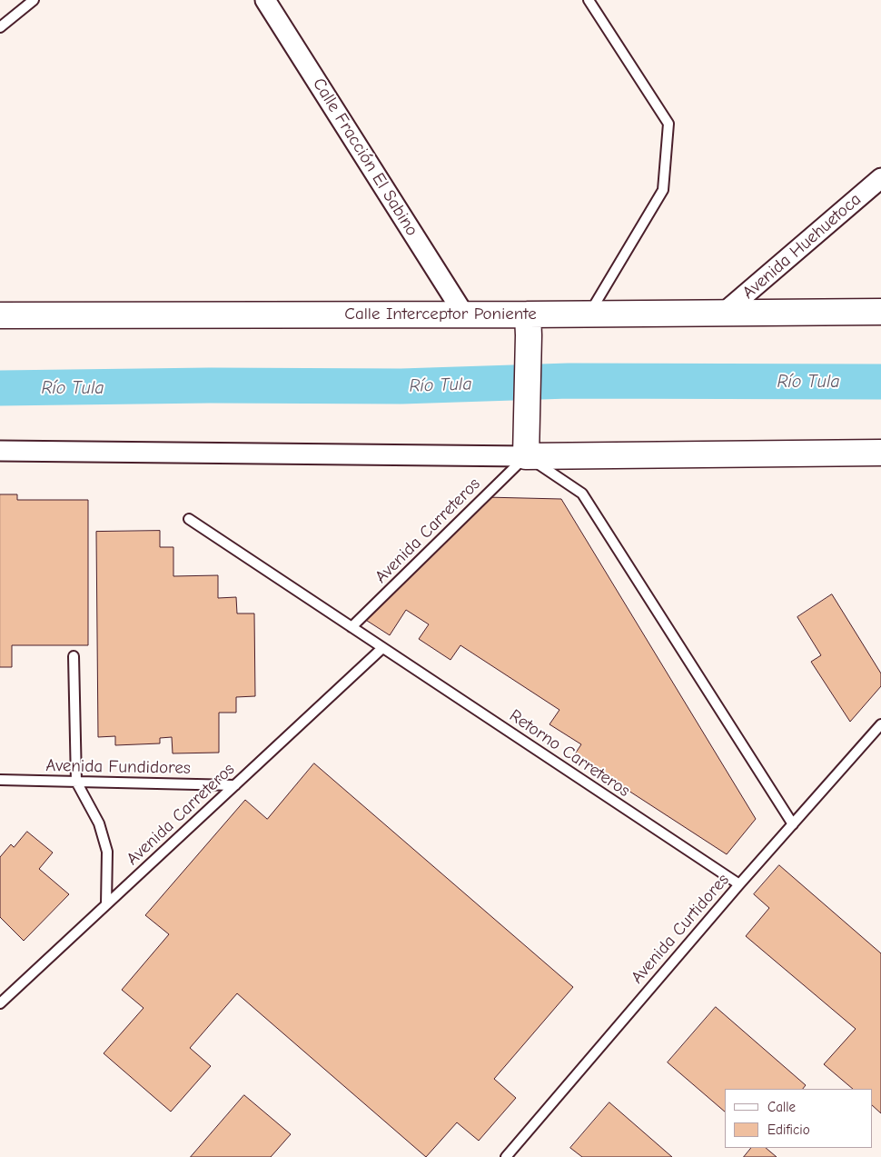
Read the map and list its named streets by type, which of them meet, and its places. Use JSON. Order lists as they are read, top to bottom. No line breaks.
{"streets":{"main road":["Calle Interceptor Poniente"],"street":["Calle Fracción El Sabino","Avenida Huehuetoca"],"lane":["Avenida Carreteros","Retorno Carreteros","Avenida Fundidores","Avenida Curtidores"]},"crossings":[["Calle Fracción El Sabino","Calle Interceptor Poniente"],["Avenida Huehuetoca","Calle Interceptor Poniente"],["Avenida Carreteros","Retorno Carreteros"],["Avenida Carreteros","Avenida Fundidores"],["Retorno Carreteros","Avenida Curtidores"]],"water":["Río Tula"],"legend":["Calle","Edificio"]}
